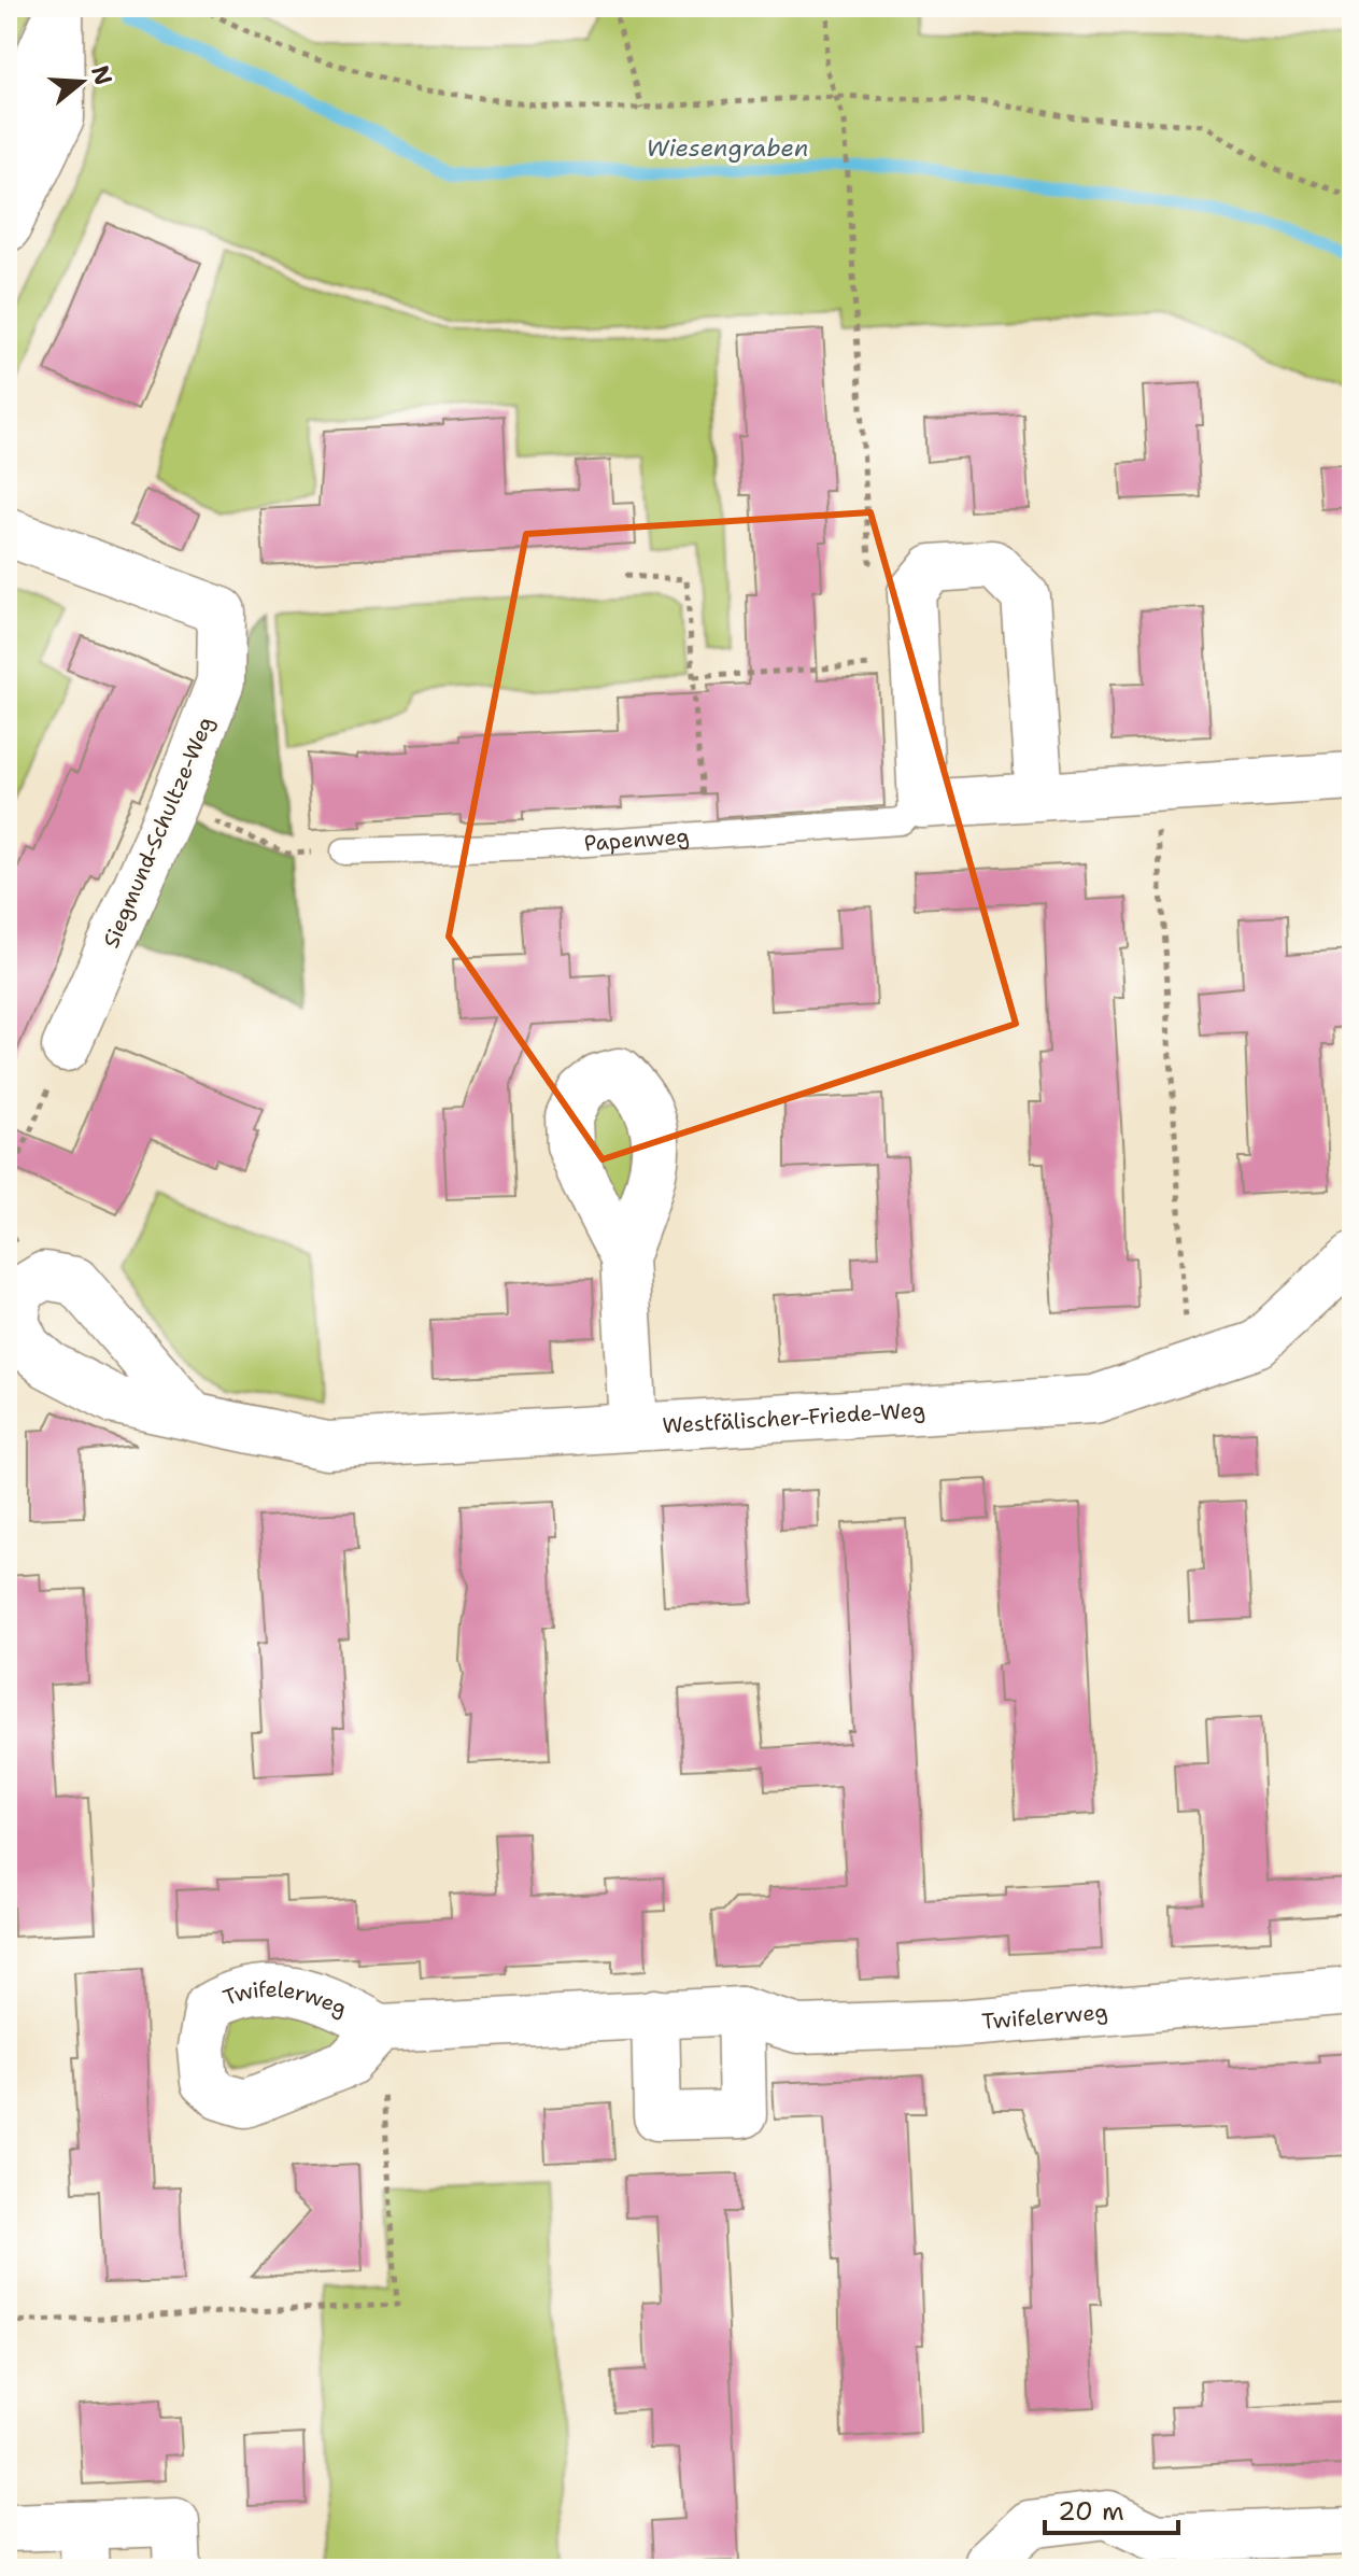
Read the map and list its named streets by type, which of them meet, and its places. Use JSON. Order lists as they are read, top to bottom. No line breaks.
{"streets":{"street":["Siegmund-Schultze-Weg","Papenweg","Westfälischer-Friede-Weg","Twifelerweg"]},"water":["Wiesengraben"],"scale_bar":"20 m","north":"right"}
